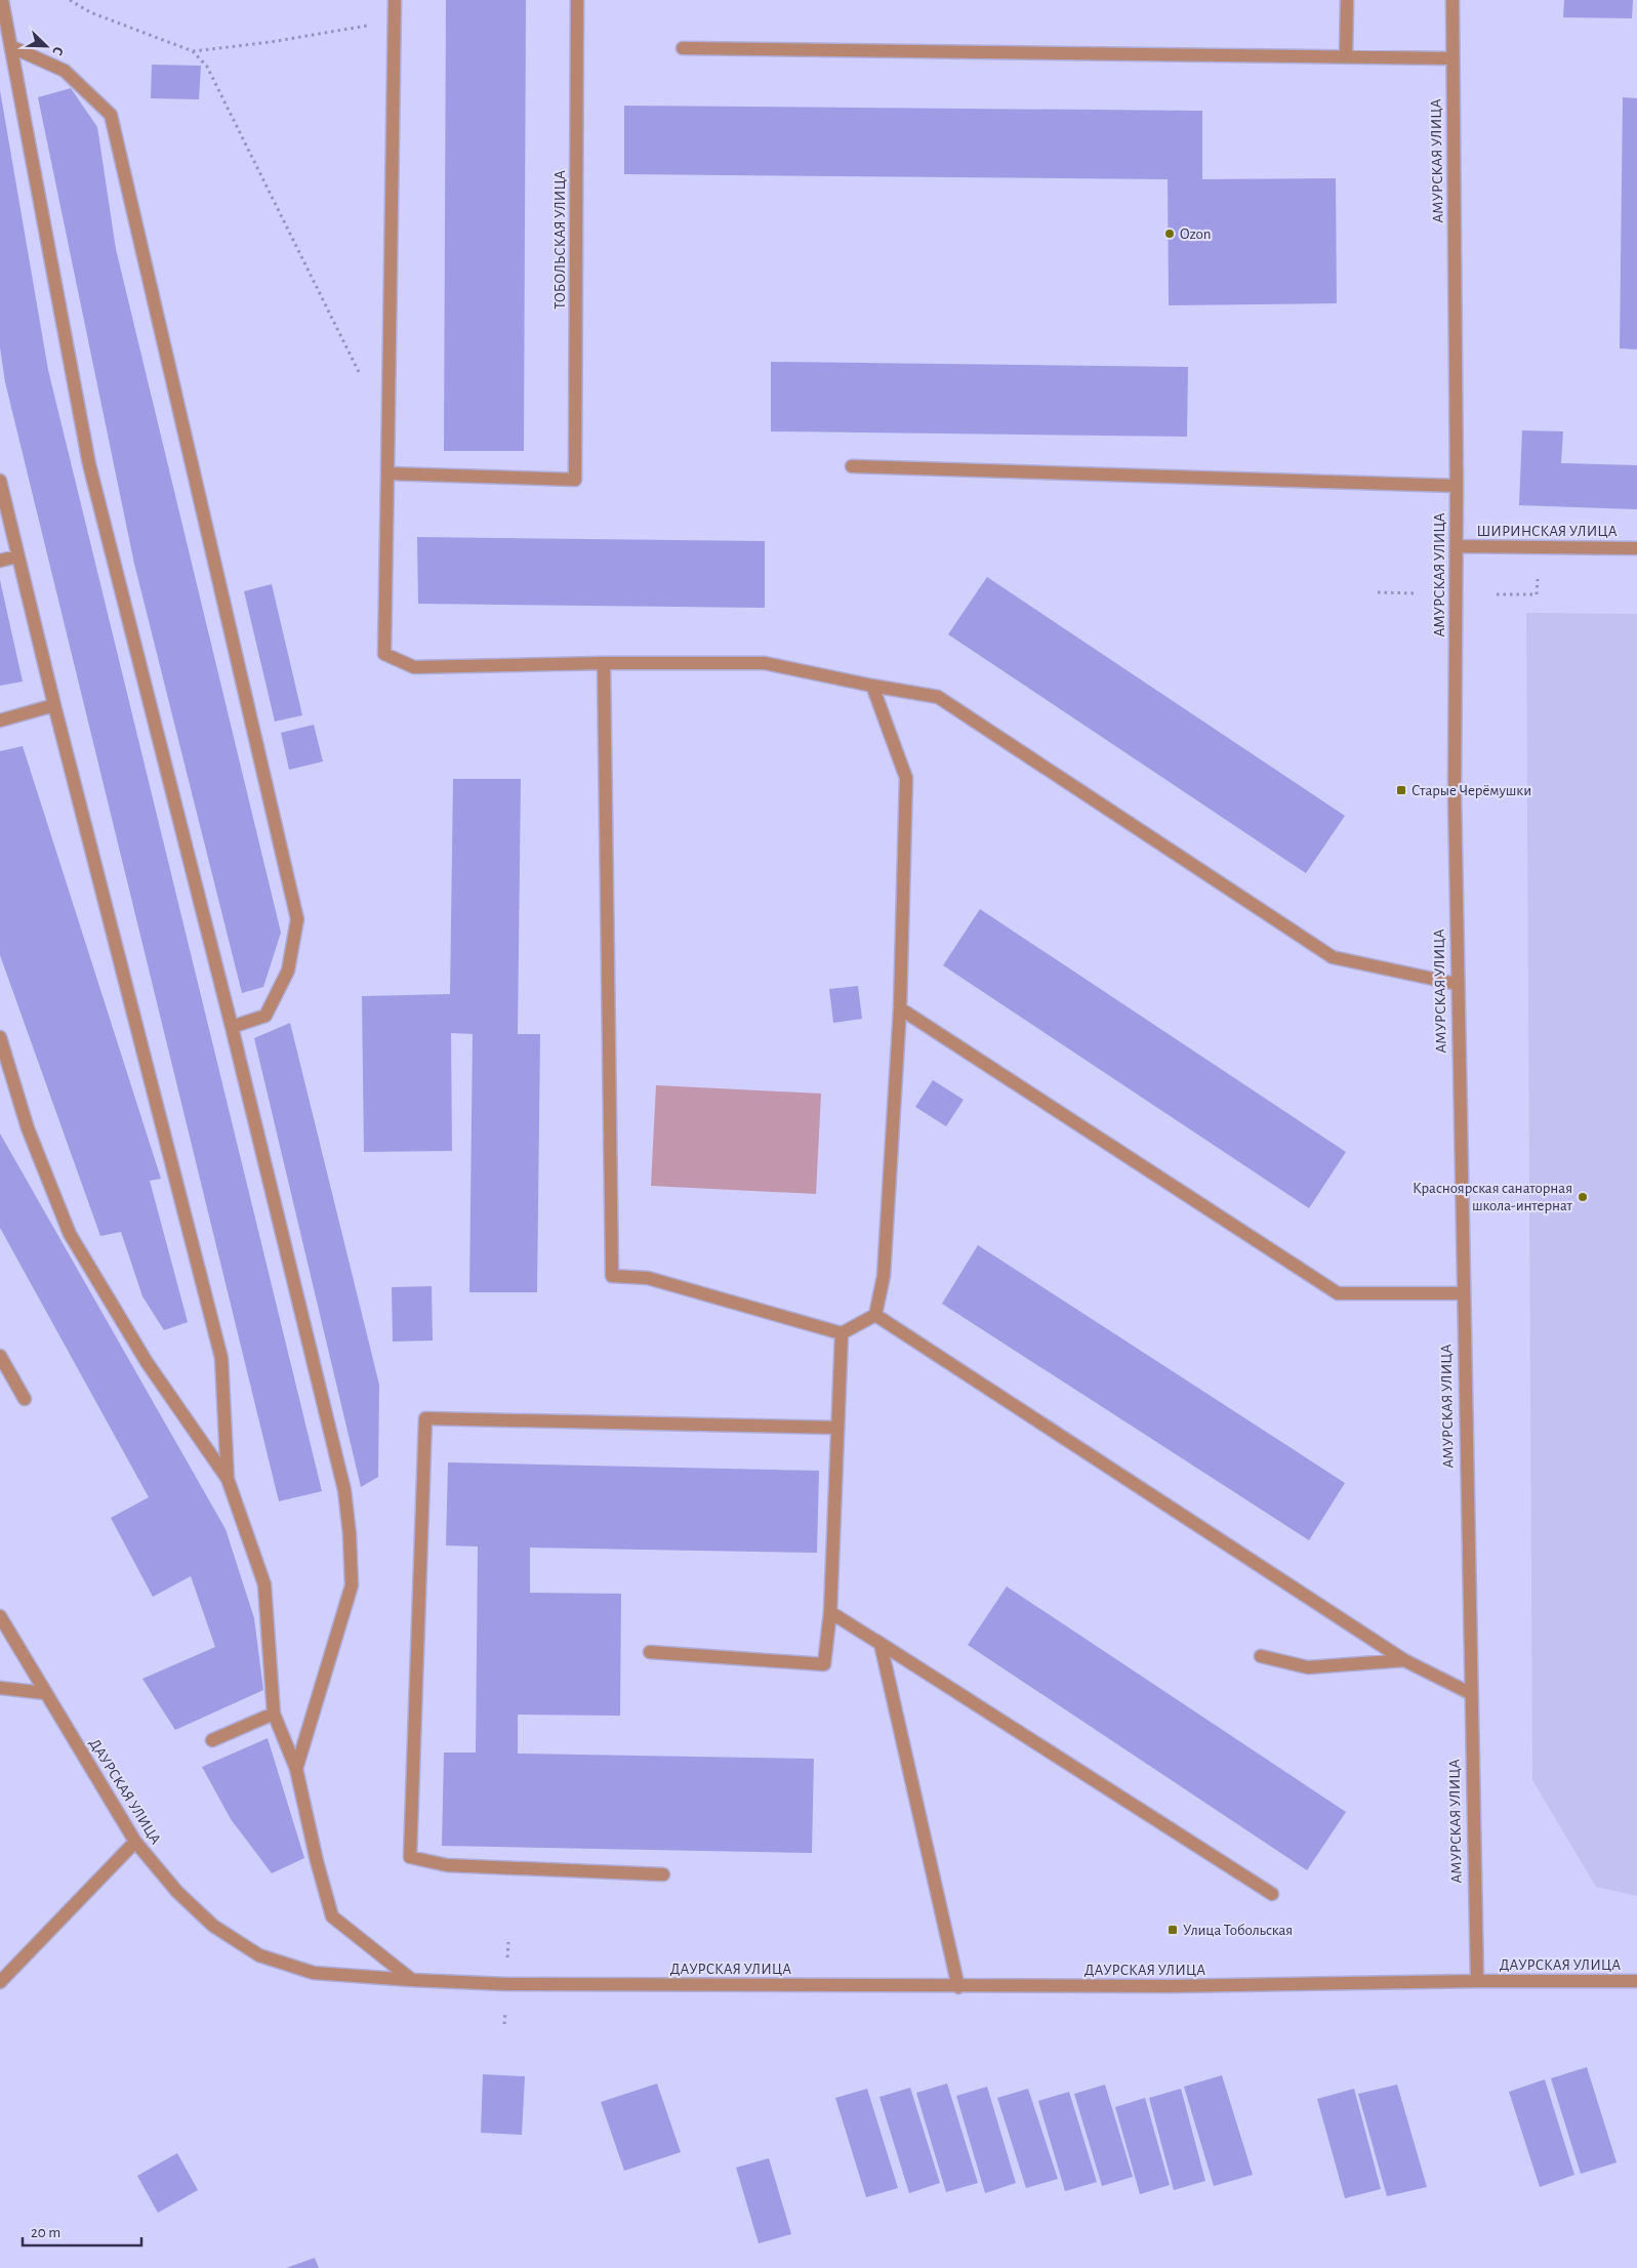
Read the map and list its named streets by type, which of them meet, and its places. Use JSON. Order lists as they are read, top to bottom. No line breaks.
{"streets":{"street":["АМУРСКАЯ УЛИЦА","ТОБОЛЬСКАЯ УЛИЦА","ШИРИНСКАЯ УЛИЦА","ДАУРСКАЯ УЛИЦА"]},"crossings":[["АМУРСКАЯ УЛИЦА","ШИРИНСКАЯ УЛИЦА"],["АМУРСКАЯ УЛИЦА","ДАУРСКАЯ УЛИЦА"]],"places":{"other":["Ozon","Красноярская санаторная школа-интернат"],"transit":["Старые Черёмушки","Улица Тобольская"]},"scale_bar":"20 m","north":"bottom right"}
